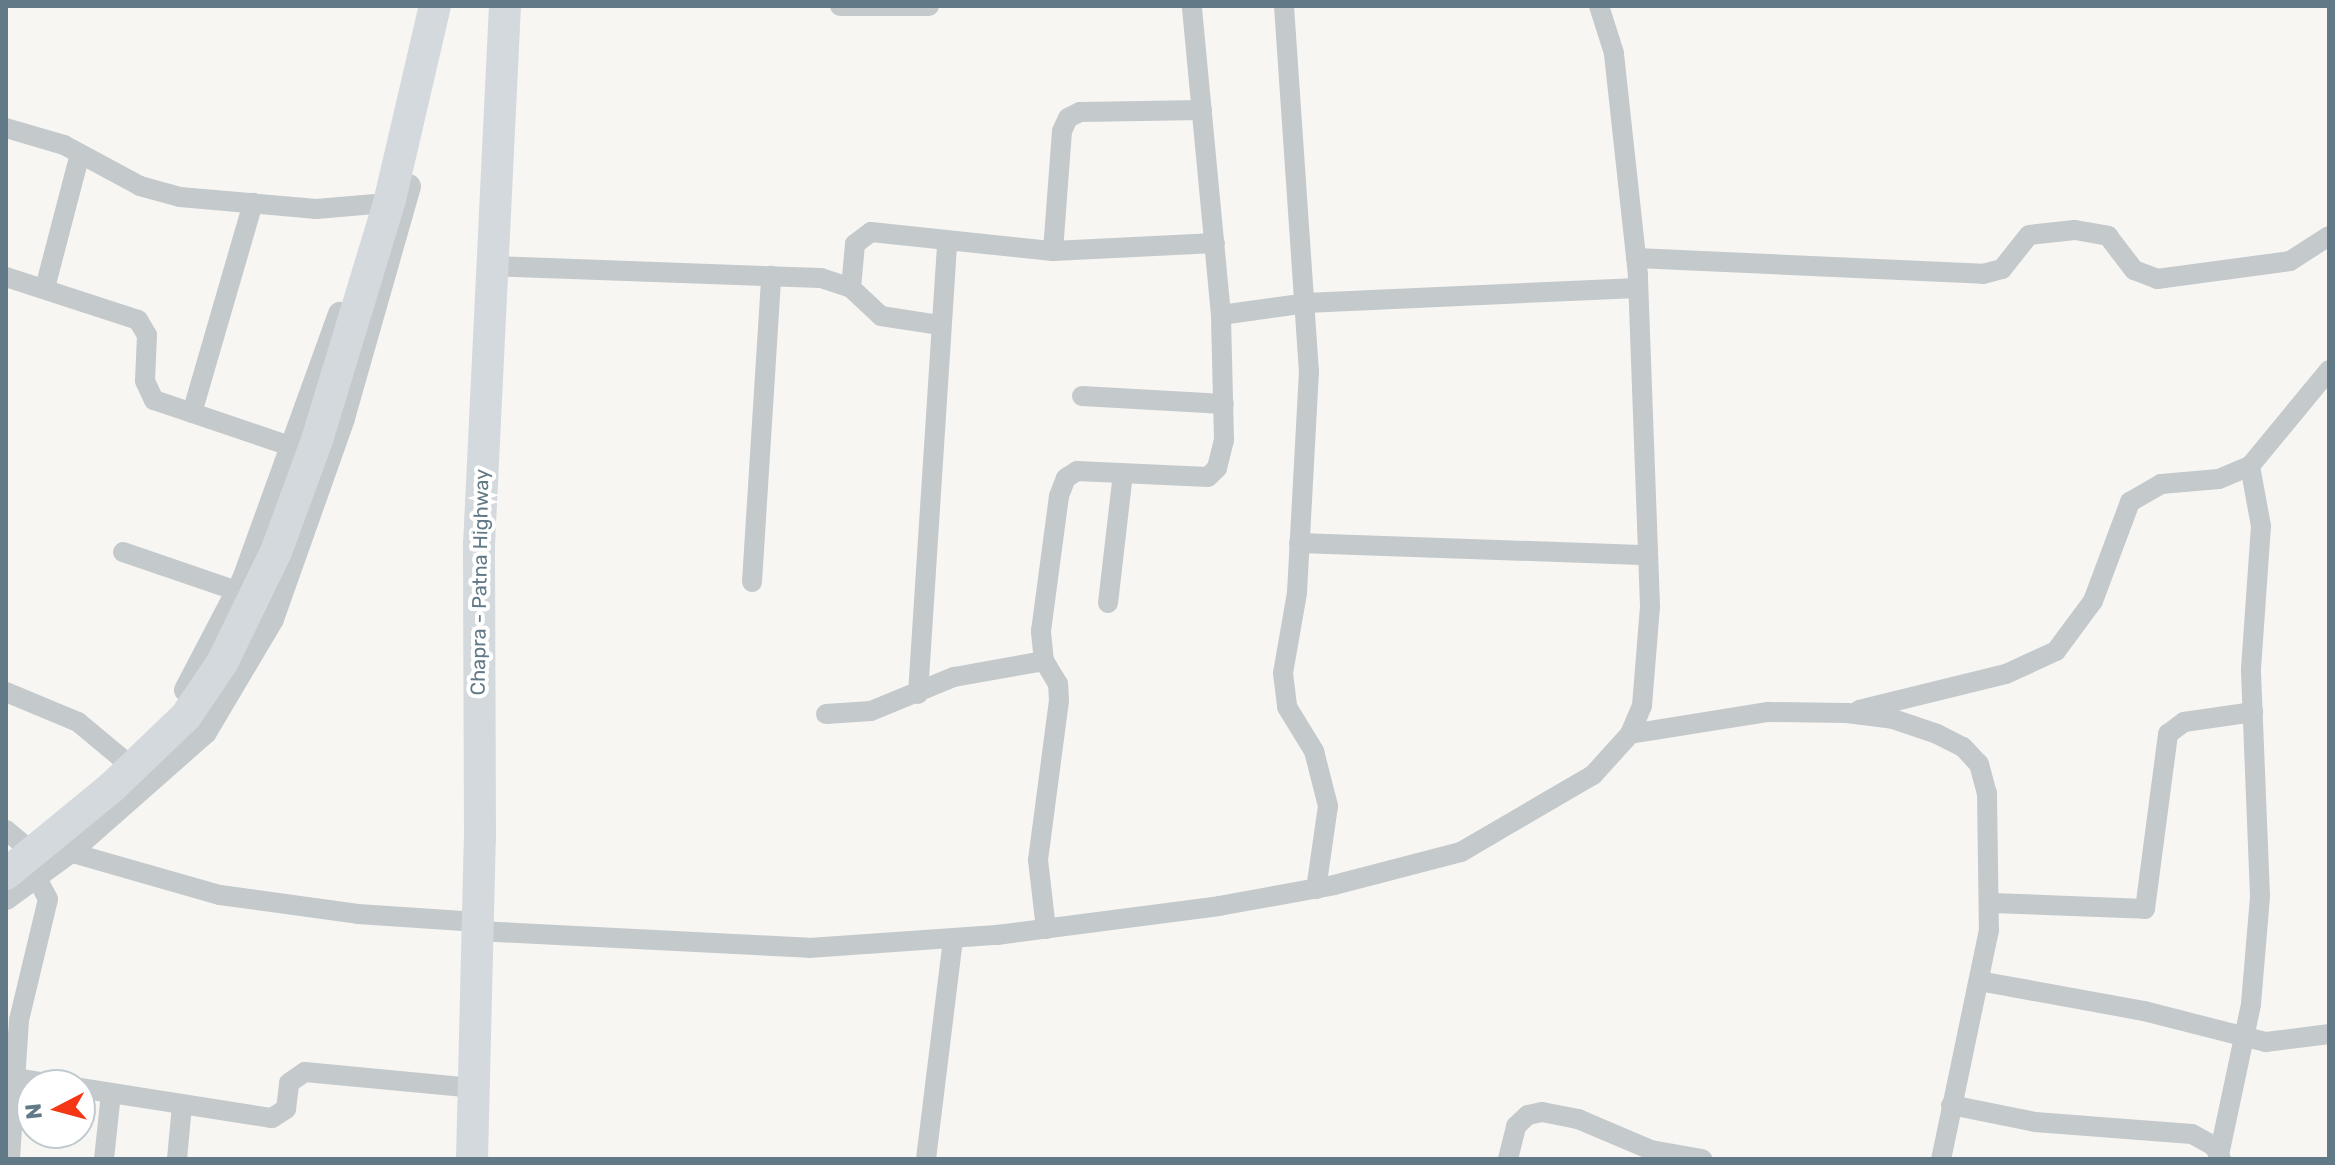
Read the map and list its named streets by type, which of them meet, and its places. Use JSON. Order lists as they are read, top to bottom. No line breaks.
{"streets":{"highway":["Chapra - Patna Highway"]},"north":"left"}
